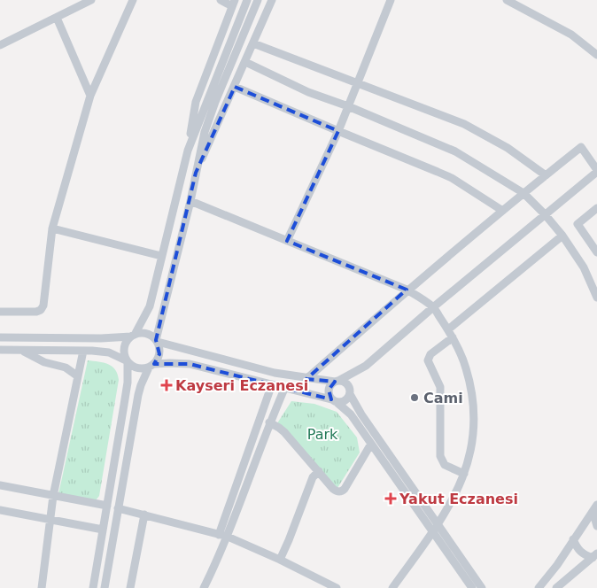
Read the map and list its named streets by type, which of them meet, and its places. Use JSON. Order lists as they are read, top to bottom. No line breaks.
{"parks":["Park"],"places":{"health":["Kayseri Eczanesi","Yakut Eczanesi"],"other":["Cami"]}}
